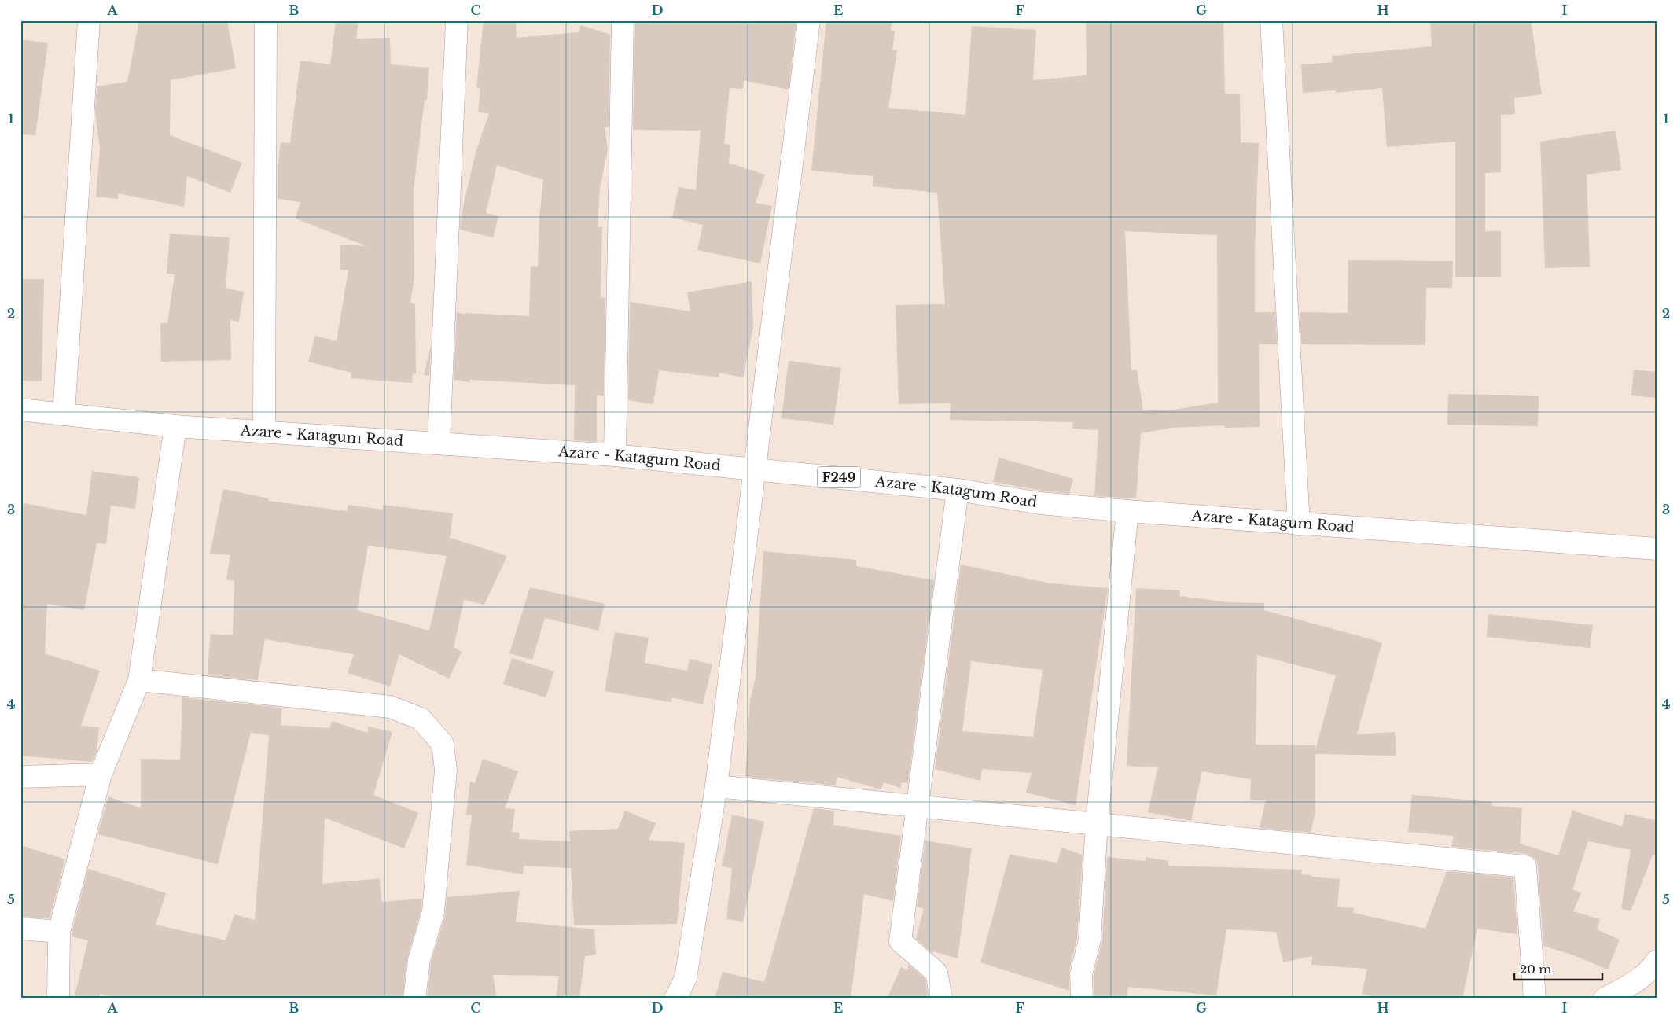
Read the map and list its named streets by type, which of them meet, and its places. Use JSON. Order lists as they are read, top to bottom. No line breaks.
{"streets":{"street":["Azare - Katagum Road","F249"]},"scale_bar":"20 m","grid":{"columns":["A","B","C","D","E","F","G","H","I"],"rows":["1","2","3","4","5"]}}
